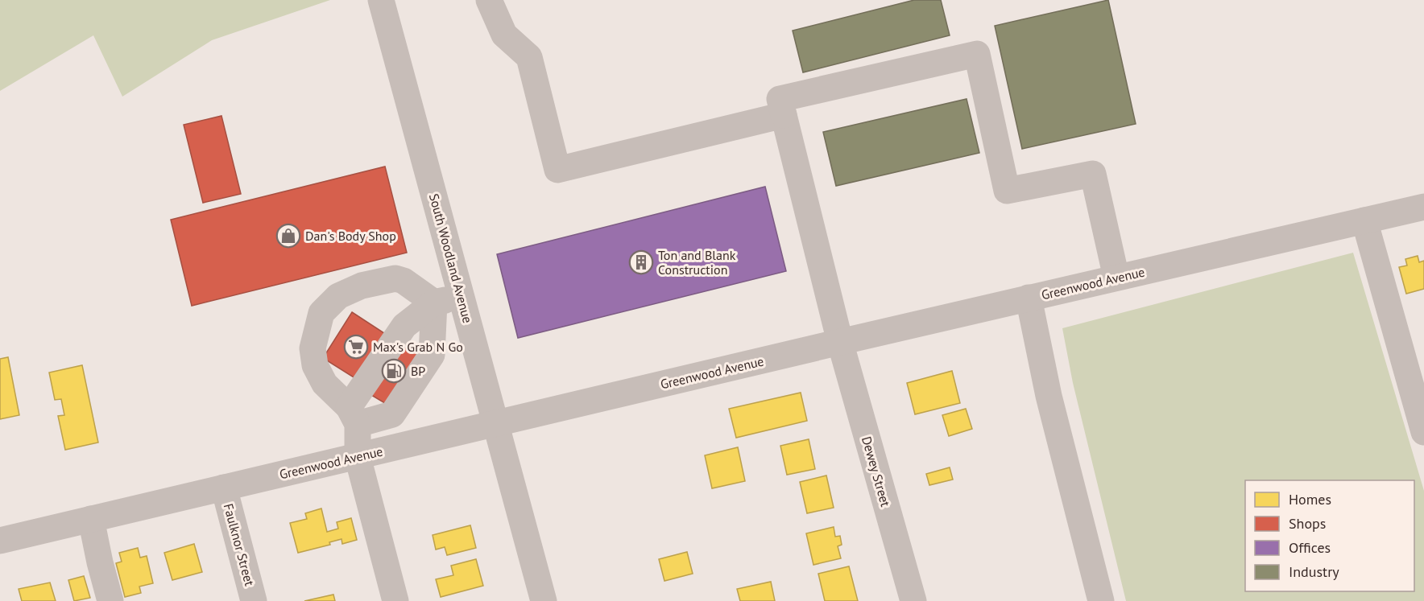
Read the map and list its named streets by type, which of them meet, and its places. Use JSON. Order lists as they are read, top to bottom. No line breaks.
{"streets":{"street":["South Woodland Avenue","Greenwood Avenue","Dewey Street","Faulknor Street"]},"crossings":[["South Woodland Avenue","Greenwood Avenue"],["Greenwood Avenue","Dewey Street"],["Greenwood Avenue","Faulknor Street"]],"places":{"shop":["Dan's Body Shop"],"building":["Ton and Blank Construction"],"supermarket":["Max's Grab N Go"],"fuel station":["BP"]},"legend":["Homes","Shops","Offices","Industry"]}
